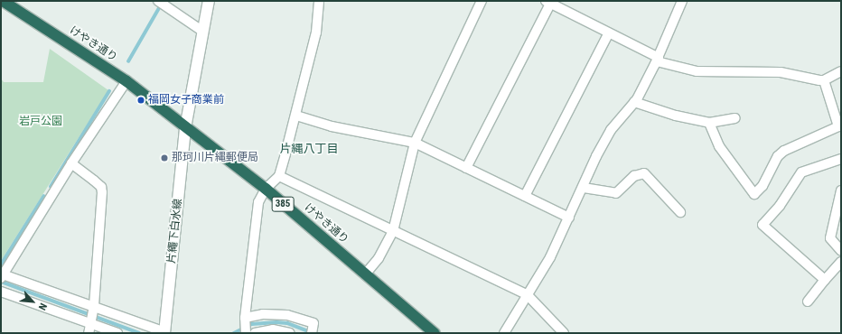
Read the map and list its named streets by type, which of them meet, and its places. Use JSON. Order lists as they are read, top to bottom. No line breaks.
{"streets":{"highway":["けやき通り","385"],"main road":["片繩下白水線"]},"crossings":[["けやき通り","片繩下白水線"]],"districts":["片縄八丁目"],"parks":["岩戸公園"],"places":["福岡女子商業前","那珂川片縄郵便局"],"north":"bottom right"}
